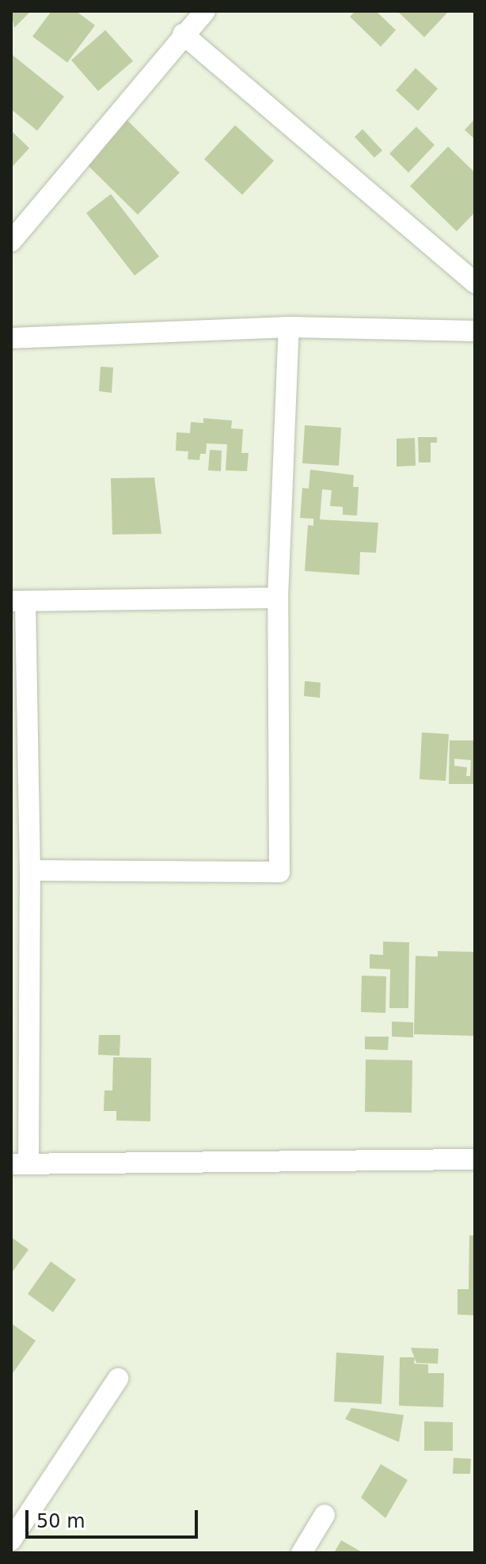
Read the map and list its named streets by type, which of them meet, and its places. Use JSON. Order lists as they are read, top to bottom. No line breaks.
{"scale_bar":"50 m"}
